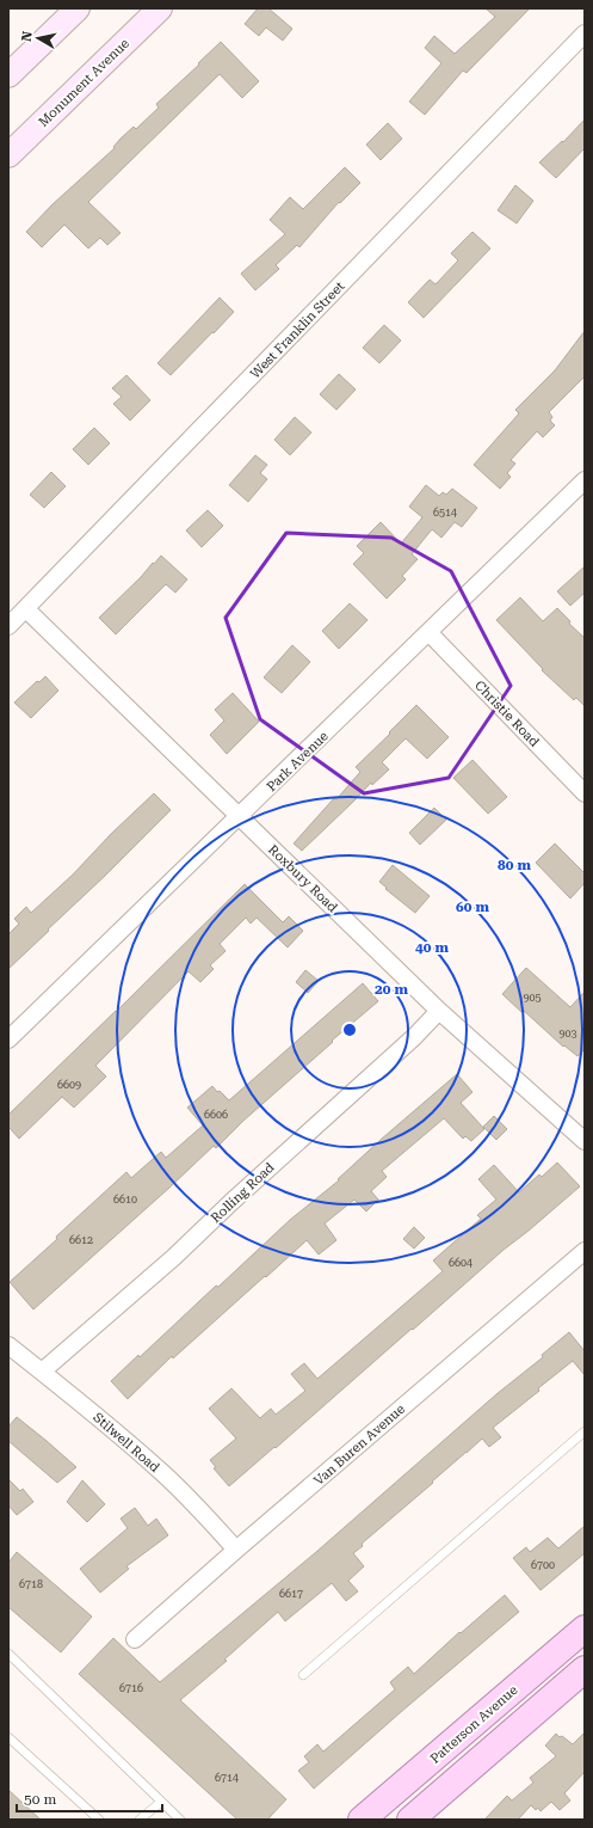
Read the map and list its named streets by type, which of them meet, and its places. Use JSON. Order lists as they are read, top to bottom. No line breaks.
{"streets":{"main road":["Patterson Avenue"],"street":["Monument Avenue","West Franklin Street","Christie Road","Park Avenue","Roxbury Road","Rolling Road","Stilwell Road","Van Buren Avenue"]},"crossings":[["West Franklin Street","Roxbury Road"],["Christie Road","Park Avenue"],["Park Avenue","Roxbury Road"],["Roxbury Road","Rolling Road"],["Rolling Road","Stilwell Road"],["Stilwell Road","Van Buren Avenue"]],"house_numbers":["6514","905","903","6609","6606","6610","6612","6604","6700","6718","6617","6716","6714"],"scale_bar":"50 m","north":"left","rings":["80 m","60 m","40 m","20 m"]}
